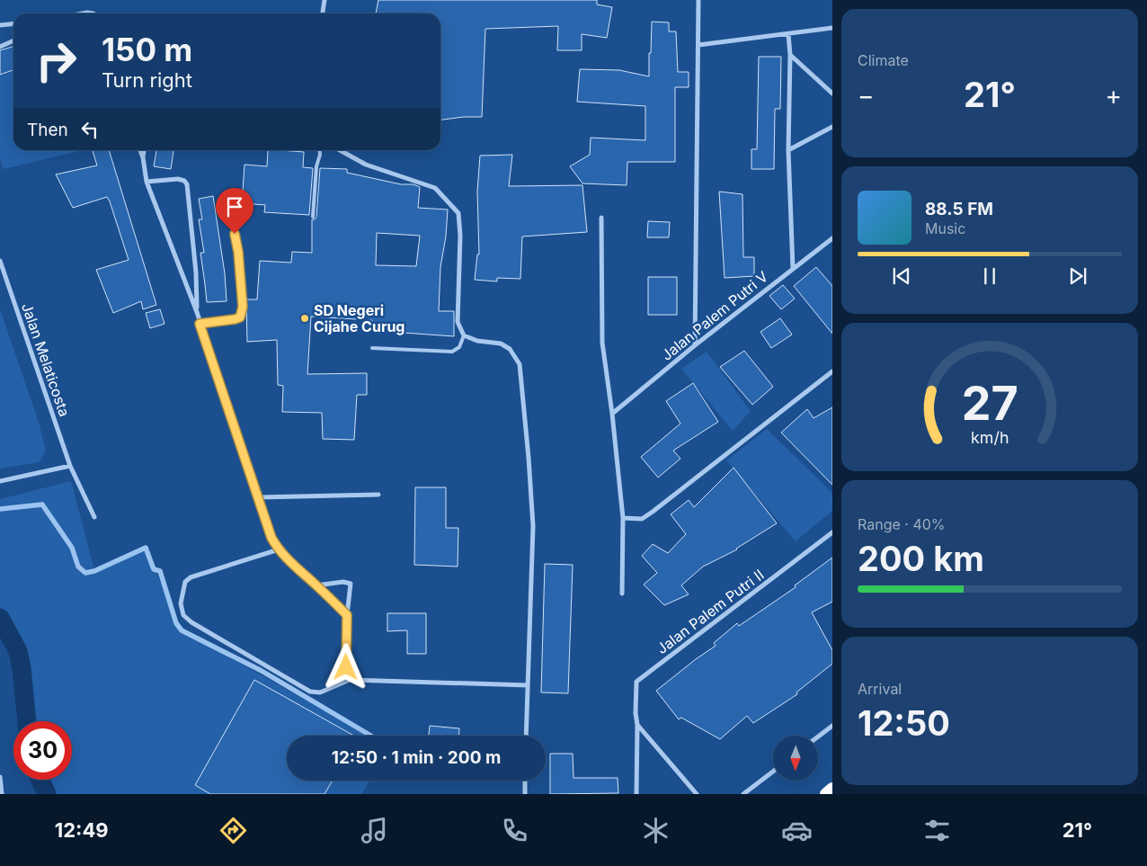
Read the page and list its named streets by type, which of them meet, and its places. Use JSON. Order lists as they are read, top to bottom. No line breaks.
{"streets":{"street":["Jalan Palem Putri V","Jalan Melaticosta","Jalan Palem Putri II"]},"places":["SD Negeri Cijahe Curug"],"north":"bottom","page":{"tile":["Climate",["Range · 40%","200 km"],["Arrival","12:50"]],"turn":["150 m","Turn right"],"heat":["−","21°","+"],"then":"Then","song":["88.5 FM","Music"],"limit":"30","trip":"12:50 · 1 min · 200 m","tabs":["12:49","21°"],"gauge":["27","km/h"]}}
